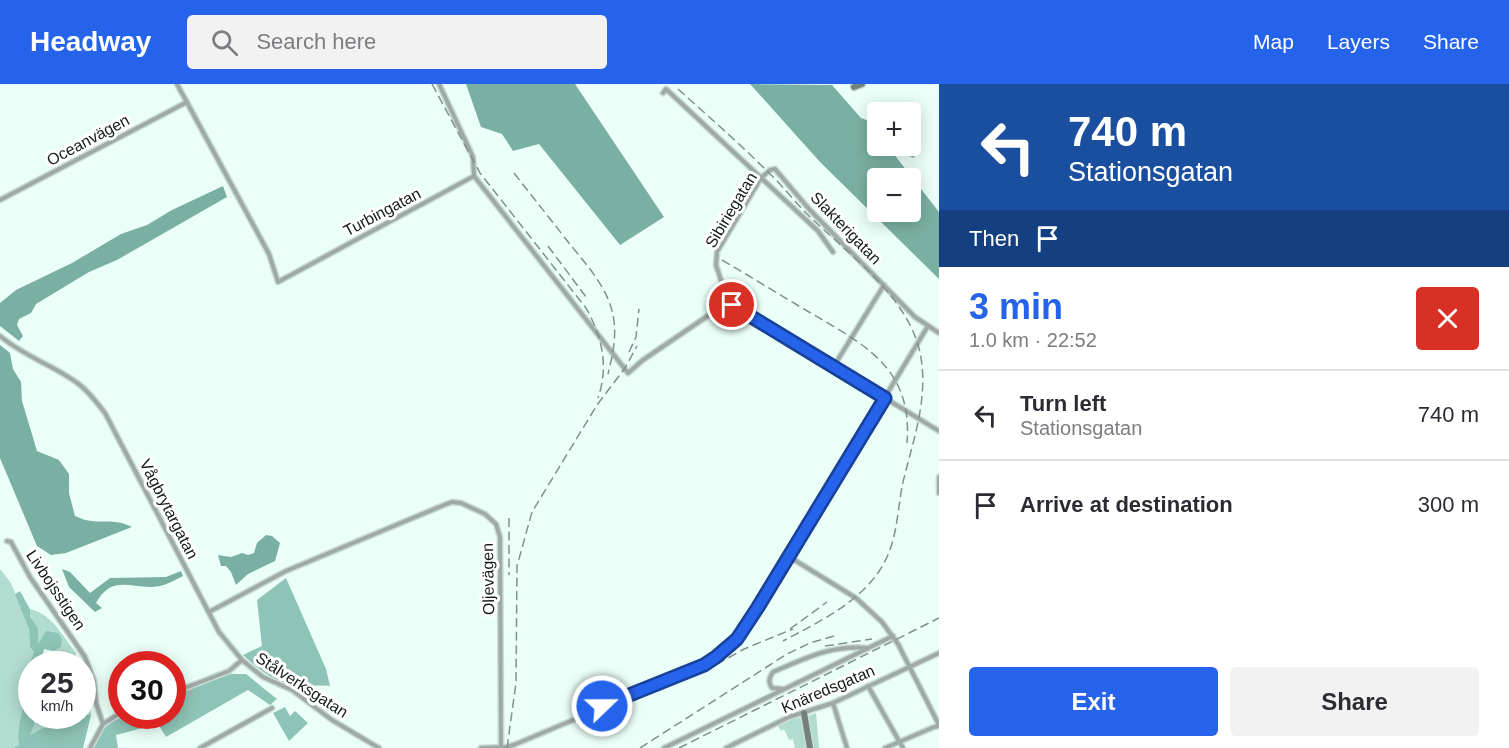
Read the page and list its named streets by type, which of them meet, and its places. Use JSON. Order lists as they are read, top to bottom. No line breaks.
{"streets":{"street":["Oceanvägen","Sibiriegatan","Turbingatan","Slakterigatan","Vågbrytargatan","Oljevägen","Livbojsstigen","Stålverksgatan","Knäredsgatan"]},"crossings":[["Oceanvägen","Turbingatan"],["Sibiriegatan","Slakterigatan"],["Vågbrytargatan","Oljevägen"],["Vågbrytargatan","Stålverksgatan"]],"page":{"header":"Headway","search":"Search here","nav":["Map","Layers","Share"],"turn":["740 m","Stationsgatan"],"map_buttons":["+","−"],"then":"Then","heading":["3 min","1.0 km · 22:52"],"list":[{"name":"Turn left","note":"Stationsgatan","value":"740 m"},{"name":"Arrive at destination","value":"300 m"}],"speed":"25 km/h","limit":"30","buttons":["Exit","Share"]}}
